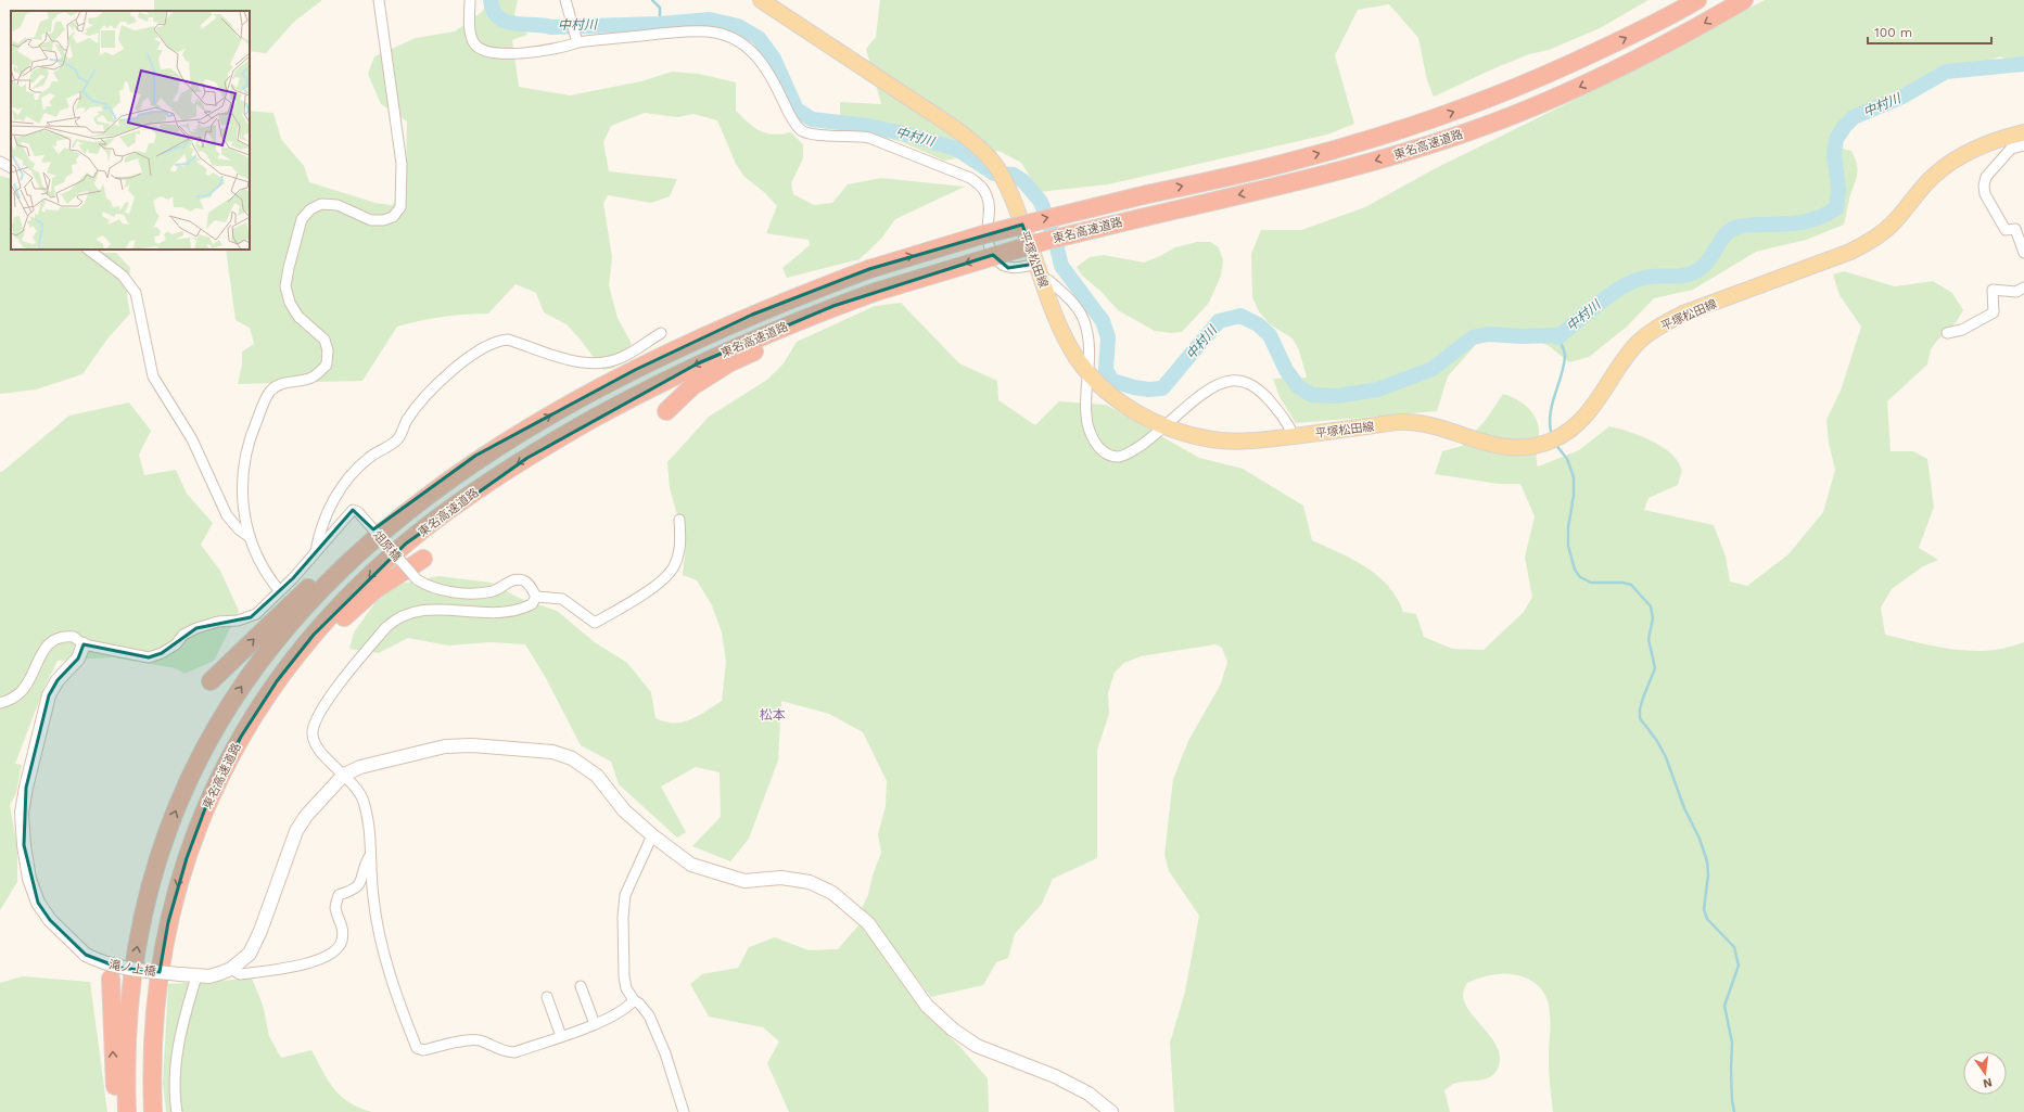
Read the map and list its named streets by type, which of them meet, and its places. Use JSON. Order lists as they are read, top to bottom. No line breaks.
{"streets":{"highway":["東名高速道路"],"main road":["平塚松田線"],"street":["俎原橋","滝ノ上橋"]},"districts":["松本"],"water":["中村川"],"scale_bar":"100 m","north":"bottom"}
